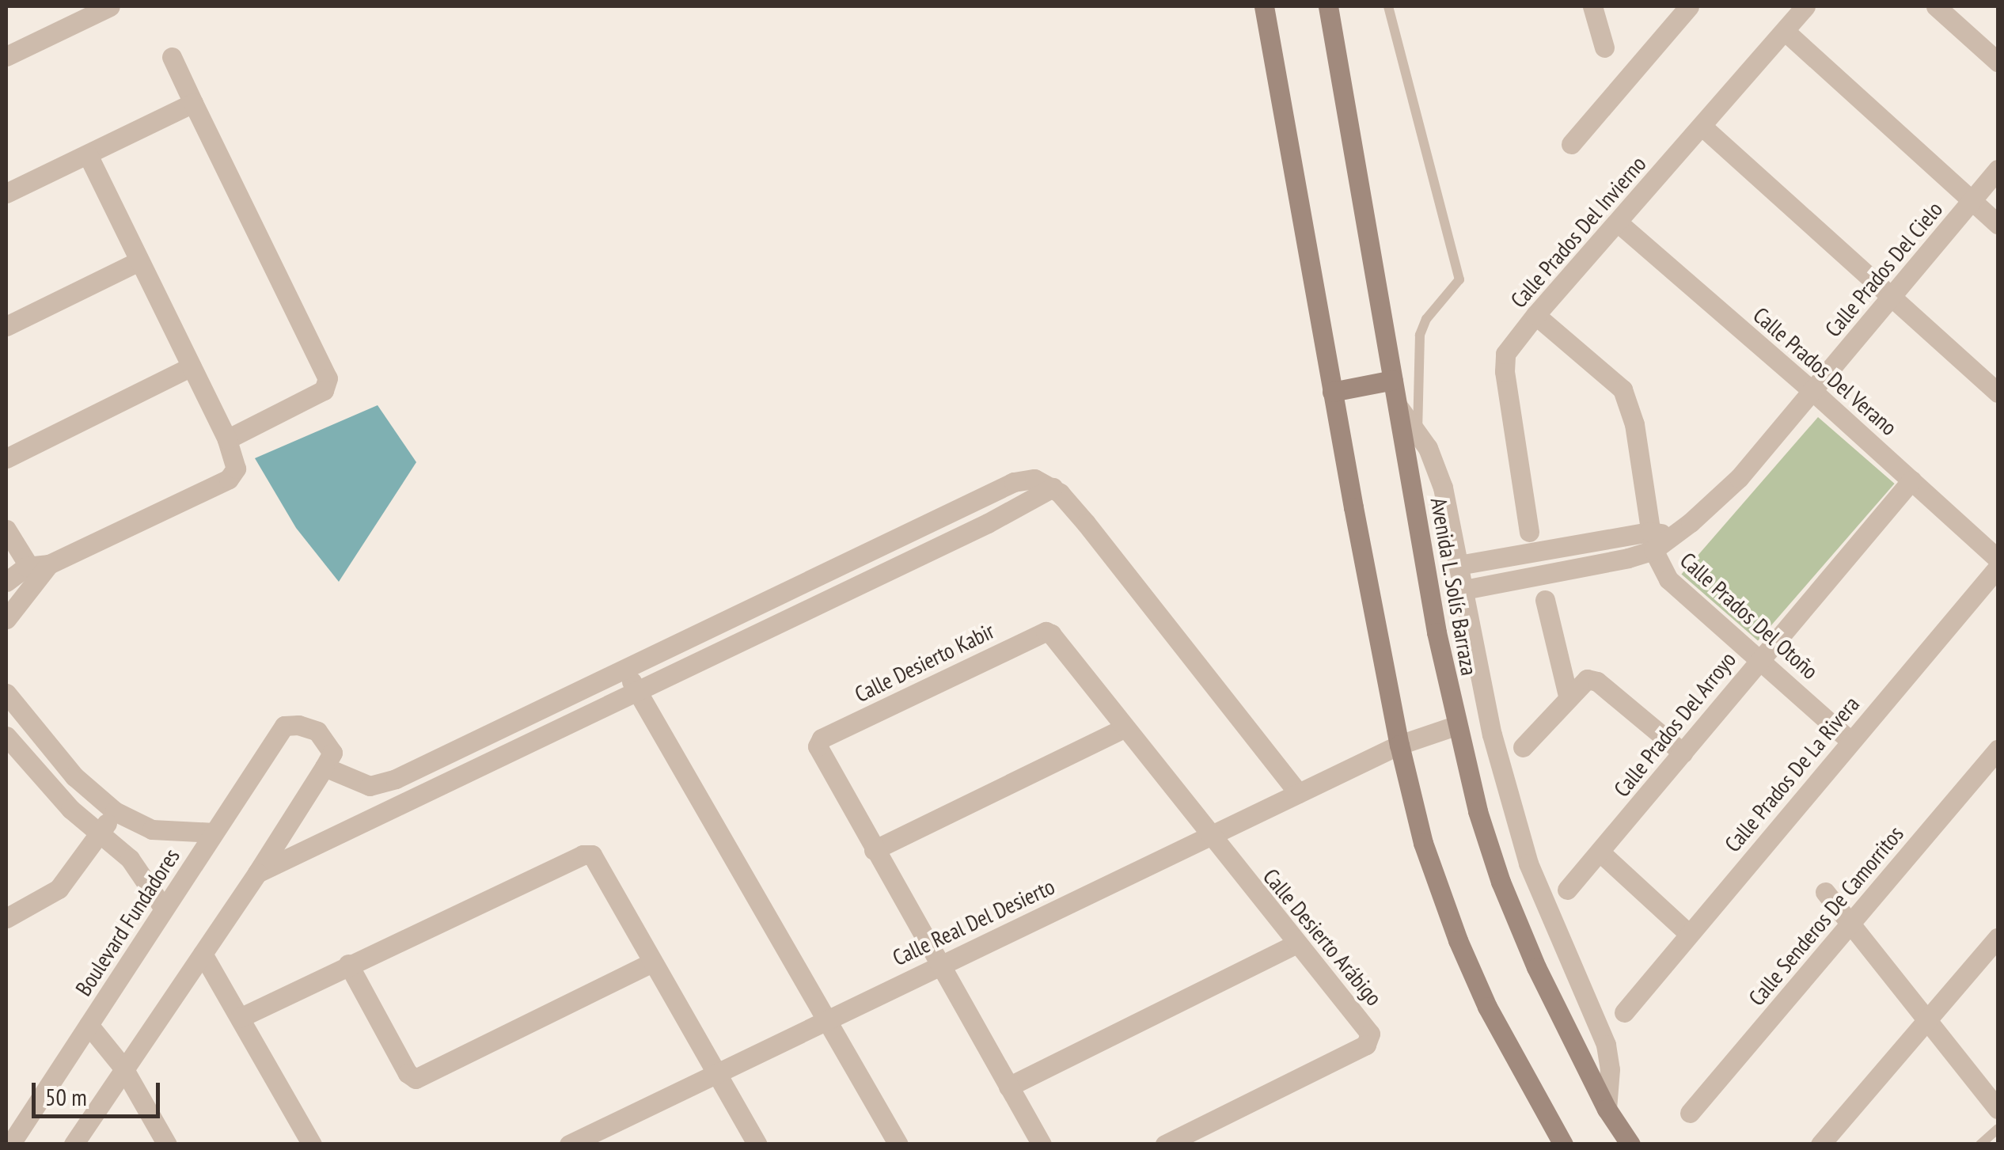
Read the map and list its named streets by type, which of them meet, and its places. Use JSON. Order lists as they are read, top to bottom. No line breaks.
{"streets":{"main road":["Avenida L. Solís Barraza"],"street":["Calle Prados Del Invierno","Calle Prados Del Cielo","Calle Prados Del Verano","Calle Prados Del Otoño","Calle Desierto Kabir","Calle Prados Del Arroyo","Calle Prados De La Rivera","Calle Senderos De Camorritos","Boulevard Fundadores","Calle Real Del Desierto","Calle Desierto Arábigo"]},"crossings":[["Calle Prados Del Invierno","Calle Prados Del Verano"],["Calle Prados Del Invierno","Calle Prados Del Otoño"],["Calle Prados Del Cielo","Calle Prados Del Verano"],["Calle Prados Del Cielo","Calle Prados Del Otoño"],["Calle Prados Del Verano","Calle Prados Del Arroyo"],["Avenida L. Solís Barraza","Calle Real Del Desierto"],["Calle Prados Del Otoño","Calle Prados Del Arroyo"],["Calle Prados Del Otoño","Calle Prados De La Rivera"],["Calle Desierto Kabir","Calle Real Del Desierto"],["Calle Desierto Kabir","Calle Desierto Arábigo"],["Calle Real Del Desierto","Calle Desierto Arábigo"]],"scale_bar":"50 m"}
